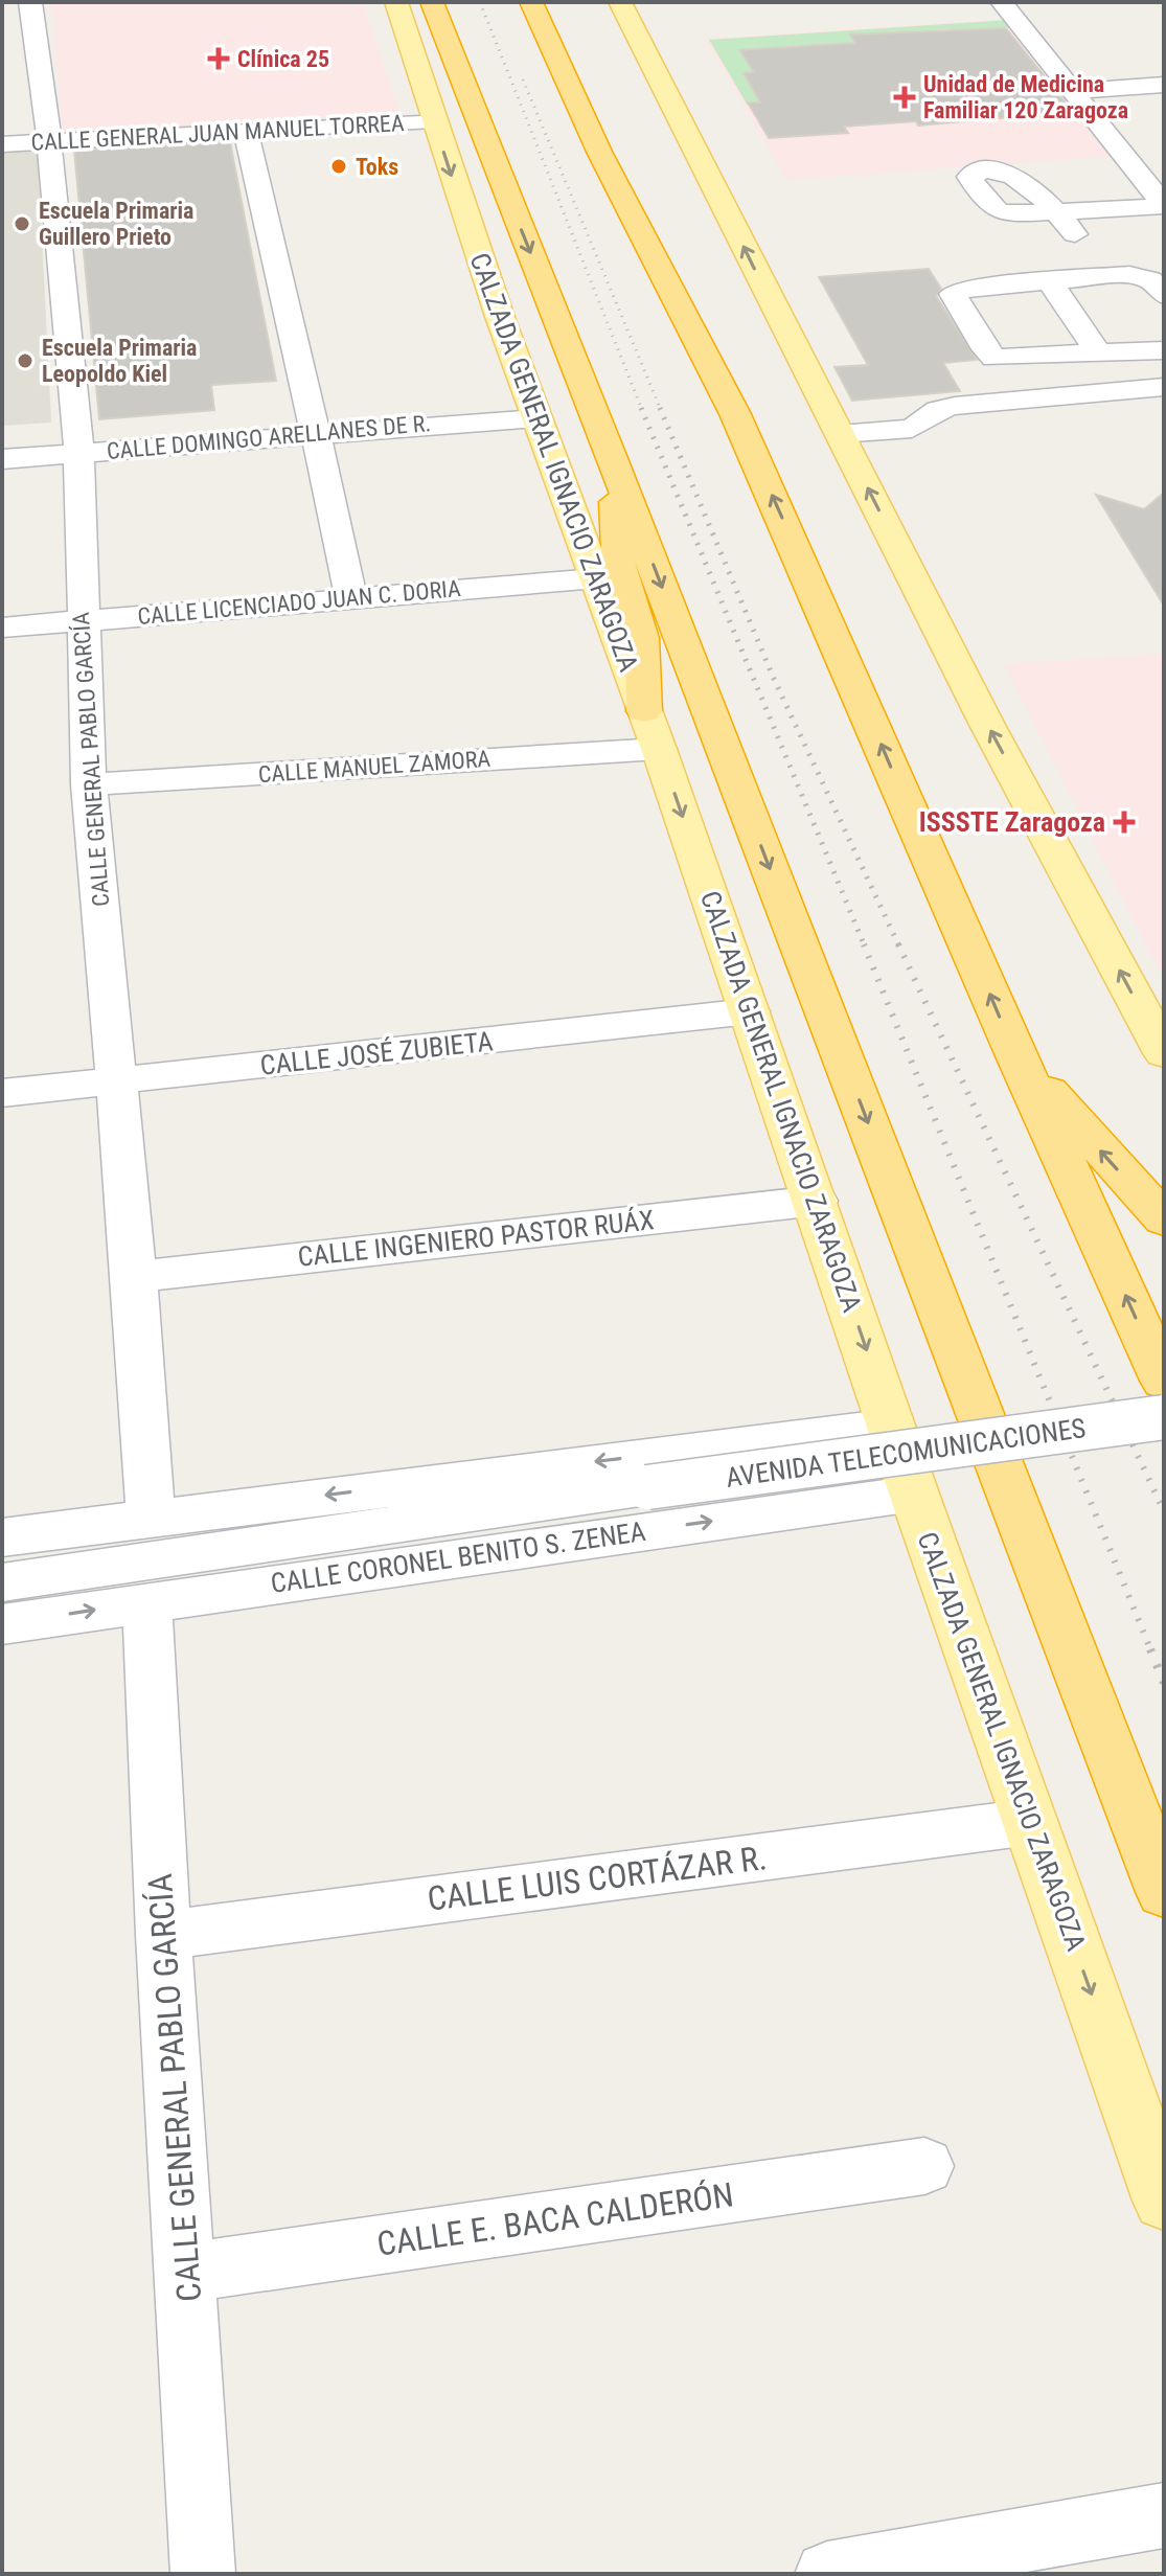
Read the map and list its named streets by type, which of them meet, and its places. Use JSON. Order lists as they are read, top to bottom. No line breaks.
{"streets":{"highway":["CALZADA GENERAL IGNACIO ZARAGOZA"],"street":["CALLE GENERAL JUAN MANUEL TORREA","CALLE DOMINGO ARELLANES DE R.","CALLE LICENCIADO JUAN C. DORIA","CALLE GENERAL PABLO GARCÍA","CALLE MANUEL ZAMORA","CALLE JOSÉ ZUBIETA","CALLE INGENIERO PASTOR RUÁX","AVENIDA TELECOMUNICACIONES","CALLE CORONEL BENITO S. ZENEA","CALLE LUIS CORTÁZAR R.","CALLE E. BACA CALDERÓN"]},"crossings":[["CALLE GENERAL JUAN MANUEL TORREA","CALZADA GENERAL IGNACIO ZARAGOZA"],["CALLE GENERAL JUAN MANUEL TORREA","CALLE GENERAL PABLO GARCÍA"],["CALLE DOMINGO ARELLANES DE R.","CALZADA GENERAL IGNACIO ZARAGOZA"],["CALLE DOMINGO ARELLANES DE R.","CALLE GENERAL PABLO GARCÍA"],["CALZADA GENERAL IGNACIO ZARAGOZA","CALLE LICENCIADO JUAN C. DORIA"],["CALZADA GENERAL IGNACIO ZARAGOZA","CALLE MANUEL ZAMORA"],["CALZADA GENERAL IGNACIO ZARAGOZA","CALLE JOSÉ ZUBIETA"],["CALZADA GENERAL IGNACIO ZARAGOZA","CALLE INGENIERO PASTOR RUÁX"],["CALZADA GENERAL IGNACIO ZARAGOZA","CALLE CORONEL BENITO S. ZENEA"],["CALZADA GENERAL IGNACIO ZARAGOZA","CALLE LUIS CORTÁZAR R."],["CALLE LICENCIADO JUAN C. DORIA","CALLE GENERAL PABLO GARCÍA"],["CALLE GENERAL PABLO GARCÍA","CALLE MANUEL ZAMORA"],["CALLE GENERAL PABLO GARCÍA","CALLE JOSÉ ZUBIETA"],["CALLE GENERAL PABLO GARCÍA","CALLE INGENIERO PASTOR RUÁX"],["CALLE GENERAL PABLO GARCÍA","CALLE CORONEL BENITO S. ZENEA"],["CALLE GENERAL PABLO GARCÍA","CALLE LUIS CORTÁZAR R."],["CALLE GENERAL PABLO GARCÍA","CALLE E. BACA CALDERÓN"],["AVENIDA TELECOMUNICACIONES","CALLE CORONEL BENITO S. ZENEA"]],"places":{"health":["Clínica 25","Unidad de Medicina Familiar 120 Zaragoza","ISSSTE Zaragoza"],"other":["Toks","Escuela Primaria Guillero Prieto","Escuela Primaria Leopoldo Kiel"]}}
